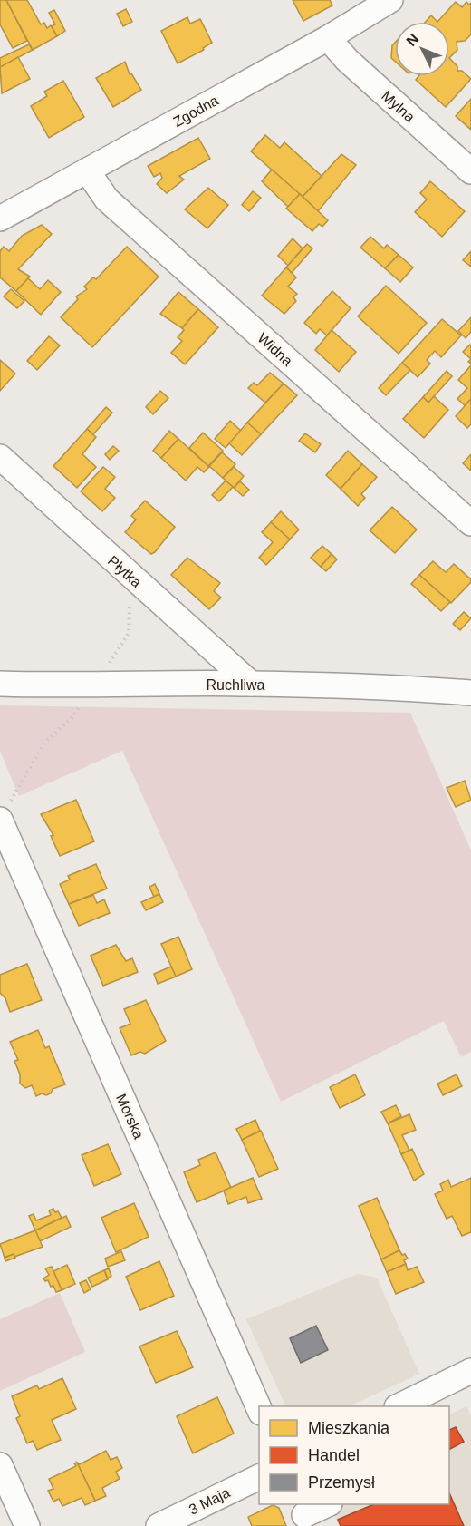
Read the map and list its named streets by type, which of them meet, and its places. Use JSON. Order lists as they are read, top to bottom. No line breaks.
{"streets":{"street":["Mylna","Zgodna","Widna","Płytka","Ruchliwa","Morska","3 Maja"]},"crossings":[["Mylna","Zgodna"],["Zgodna","Widna"],["Płytka","Ruchliwa"]],"legend":["Mieszkania","Handel","Przemysł"],"north":"top left"}
